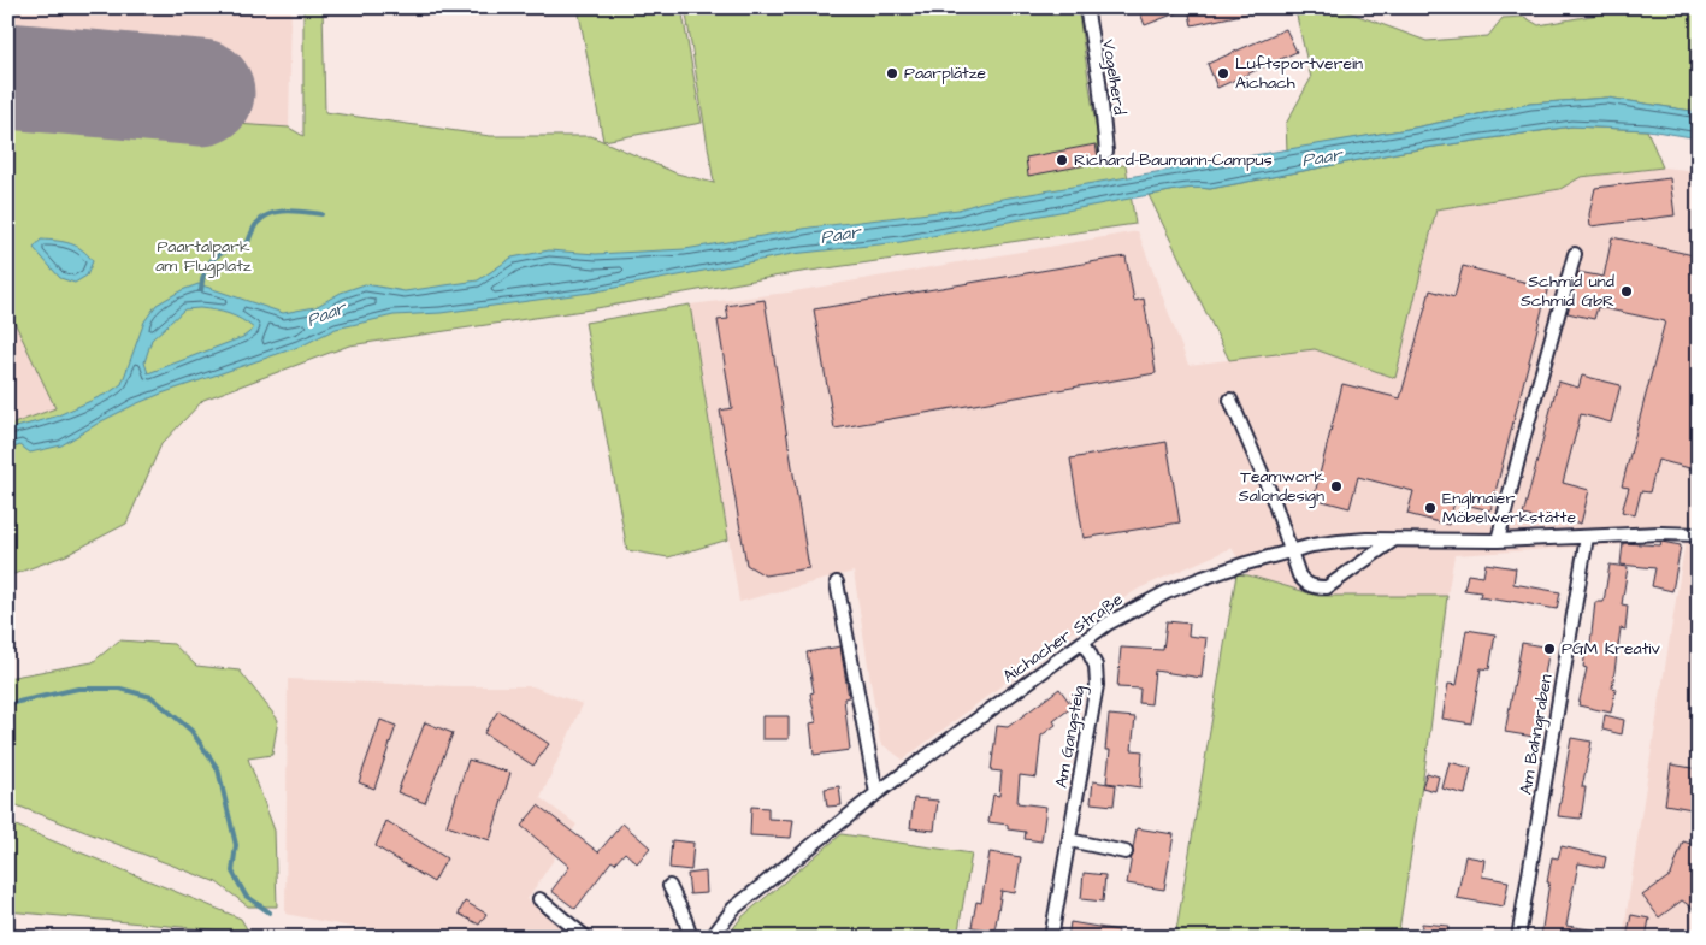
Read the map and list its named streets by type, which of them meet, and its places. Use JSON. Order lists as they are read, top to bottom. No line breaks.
{"streets":{"street":["Vogelherd","Aichacher Straße","Am Bahngraben","Am Gangsteig"]},"crossings":[["Aichacher Straße","Am Bahngraben"],["Aichacher Straße","Am Gangsteig"]],"water":["Paar"],"parks":["Paartalpark am Flugplatz"],"places":["Paarplätze","Luftsportverein Aichach","Richard-Baumann-Campus","Schmid und Schmid GbR","Teamwork Salondesign","Englmaier Möbelwerkstätte","PGM Kreativ"]}
